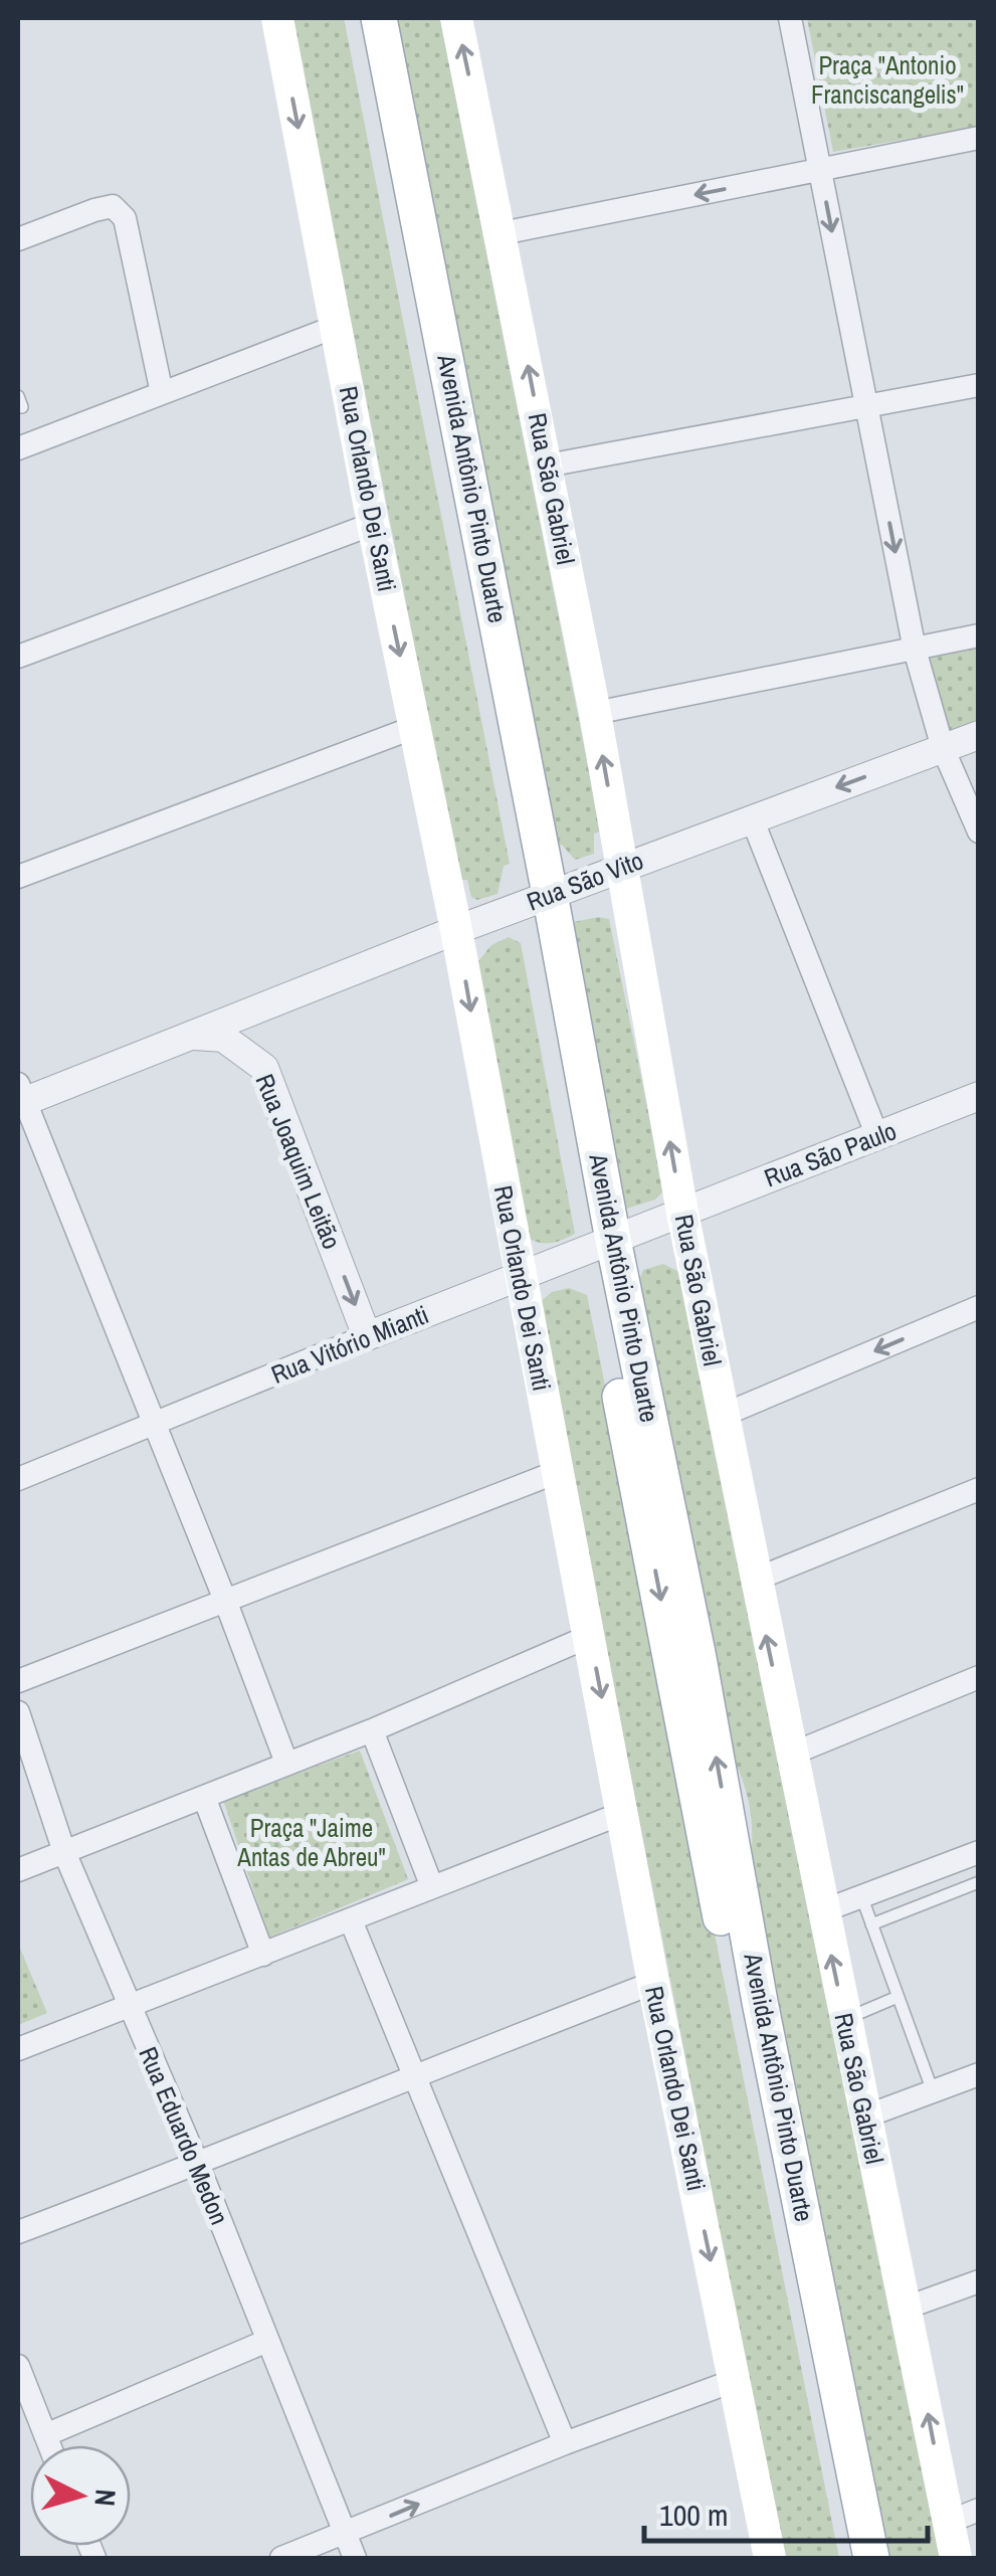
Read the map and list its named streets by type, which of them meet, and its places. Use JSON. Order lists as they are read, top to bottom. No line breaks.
{"streets":{"main road":["Rua Orlando Dei Santi","Avenida Antônio Pinto Duarte","Rua São Gabriel"],"street":["Rua São Vito","Rua São Paulo","Rua Joaquim Leitão","Rua Vitório Mianti","Rua Eduardo Medon"]},"crossings":[["Rua Orlando Dei Santi","Rua São Vito"],["Rua Orlando Dei Santi","Rua Vitório Mianti"],["Avenida Antônio Pinto Duarte","Rua São Vito"],["Avenida Antônio Pinto Duarte","Rua Vitório Mianti"],["Rua São Gabriel","Rua São Vito"],["Rua São Gabriel","Rua São Paulo"],["Rua São Gabriel","Rua Vitório Mianti"],["Rua São Vito","Rua Joaquim Leitão"],["Rua São Paulo","Rua Vitório Mianti"],["Rua Joaquim Leitão","Rua Vitório Mianti"]],"one_way":["Rua Orlando Dei Santi","Rua São Gabriel"],"parks":["Praça \"Antonio Franciscangelis\"","Praça \"Jaime Antas de Abreu\""],"scale_bar":"100 m","north":"right"}
